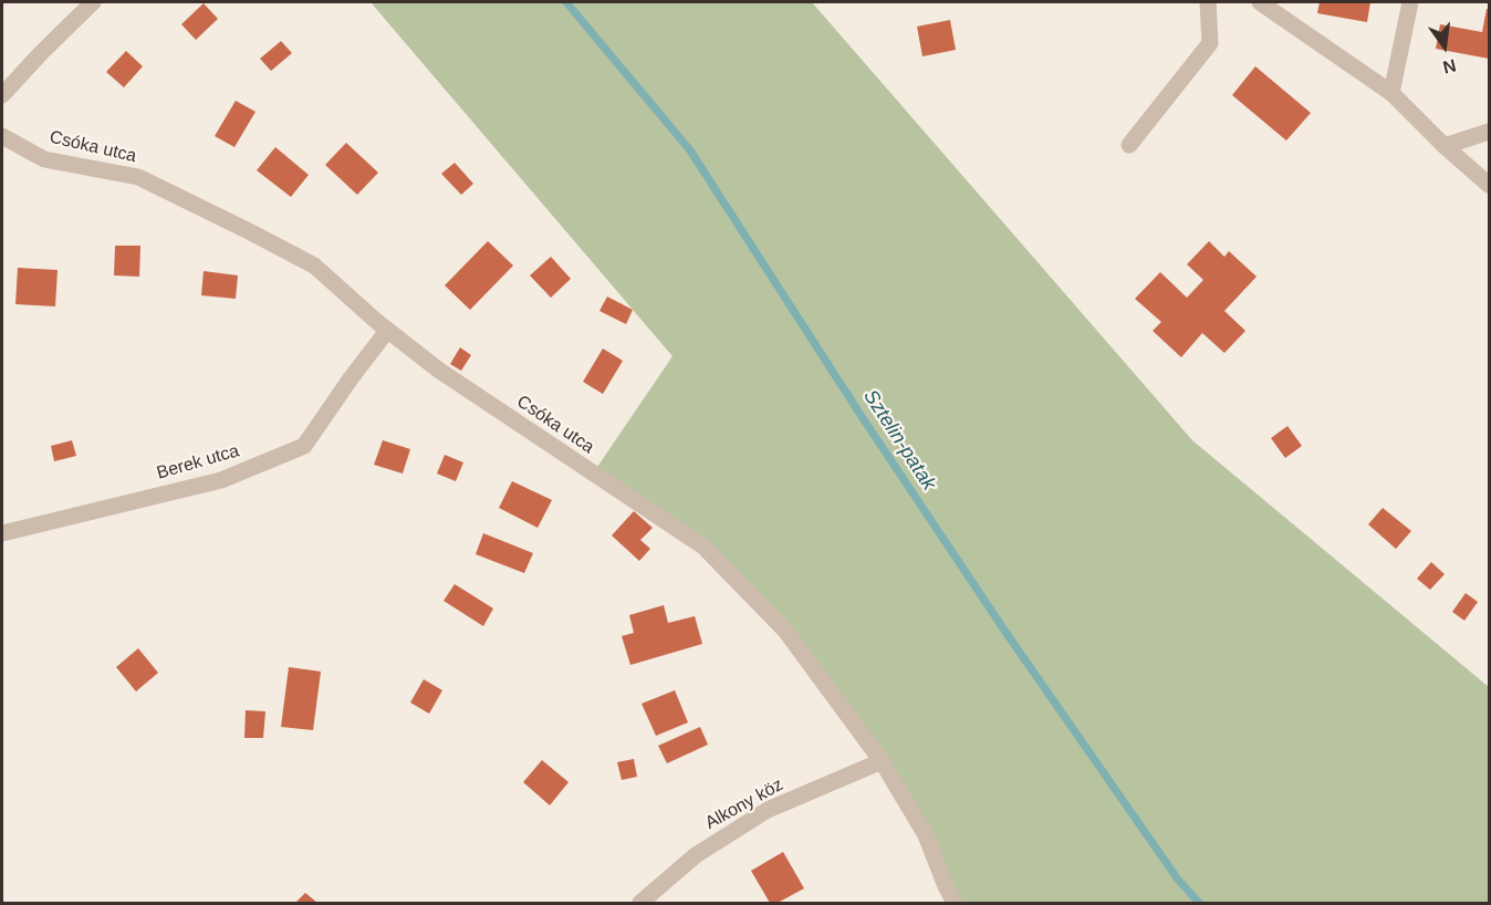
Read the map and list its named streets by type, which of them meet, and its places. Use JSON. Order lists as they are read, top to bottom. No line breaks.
{"streets":{"street":["Csóka utca","Berek utca","Alkony köz"]},"crossings":[["Csóka utca","Berek utca"],["Csóka utca","Alkony köz"]],"water":["Sztelin-patak"],"north":"bottom"}
